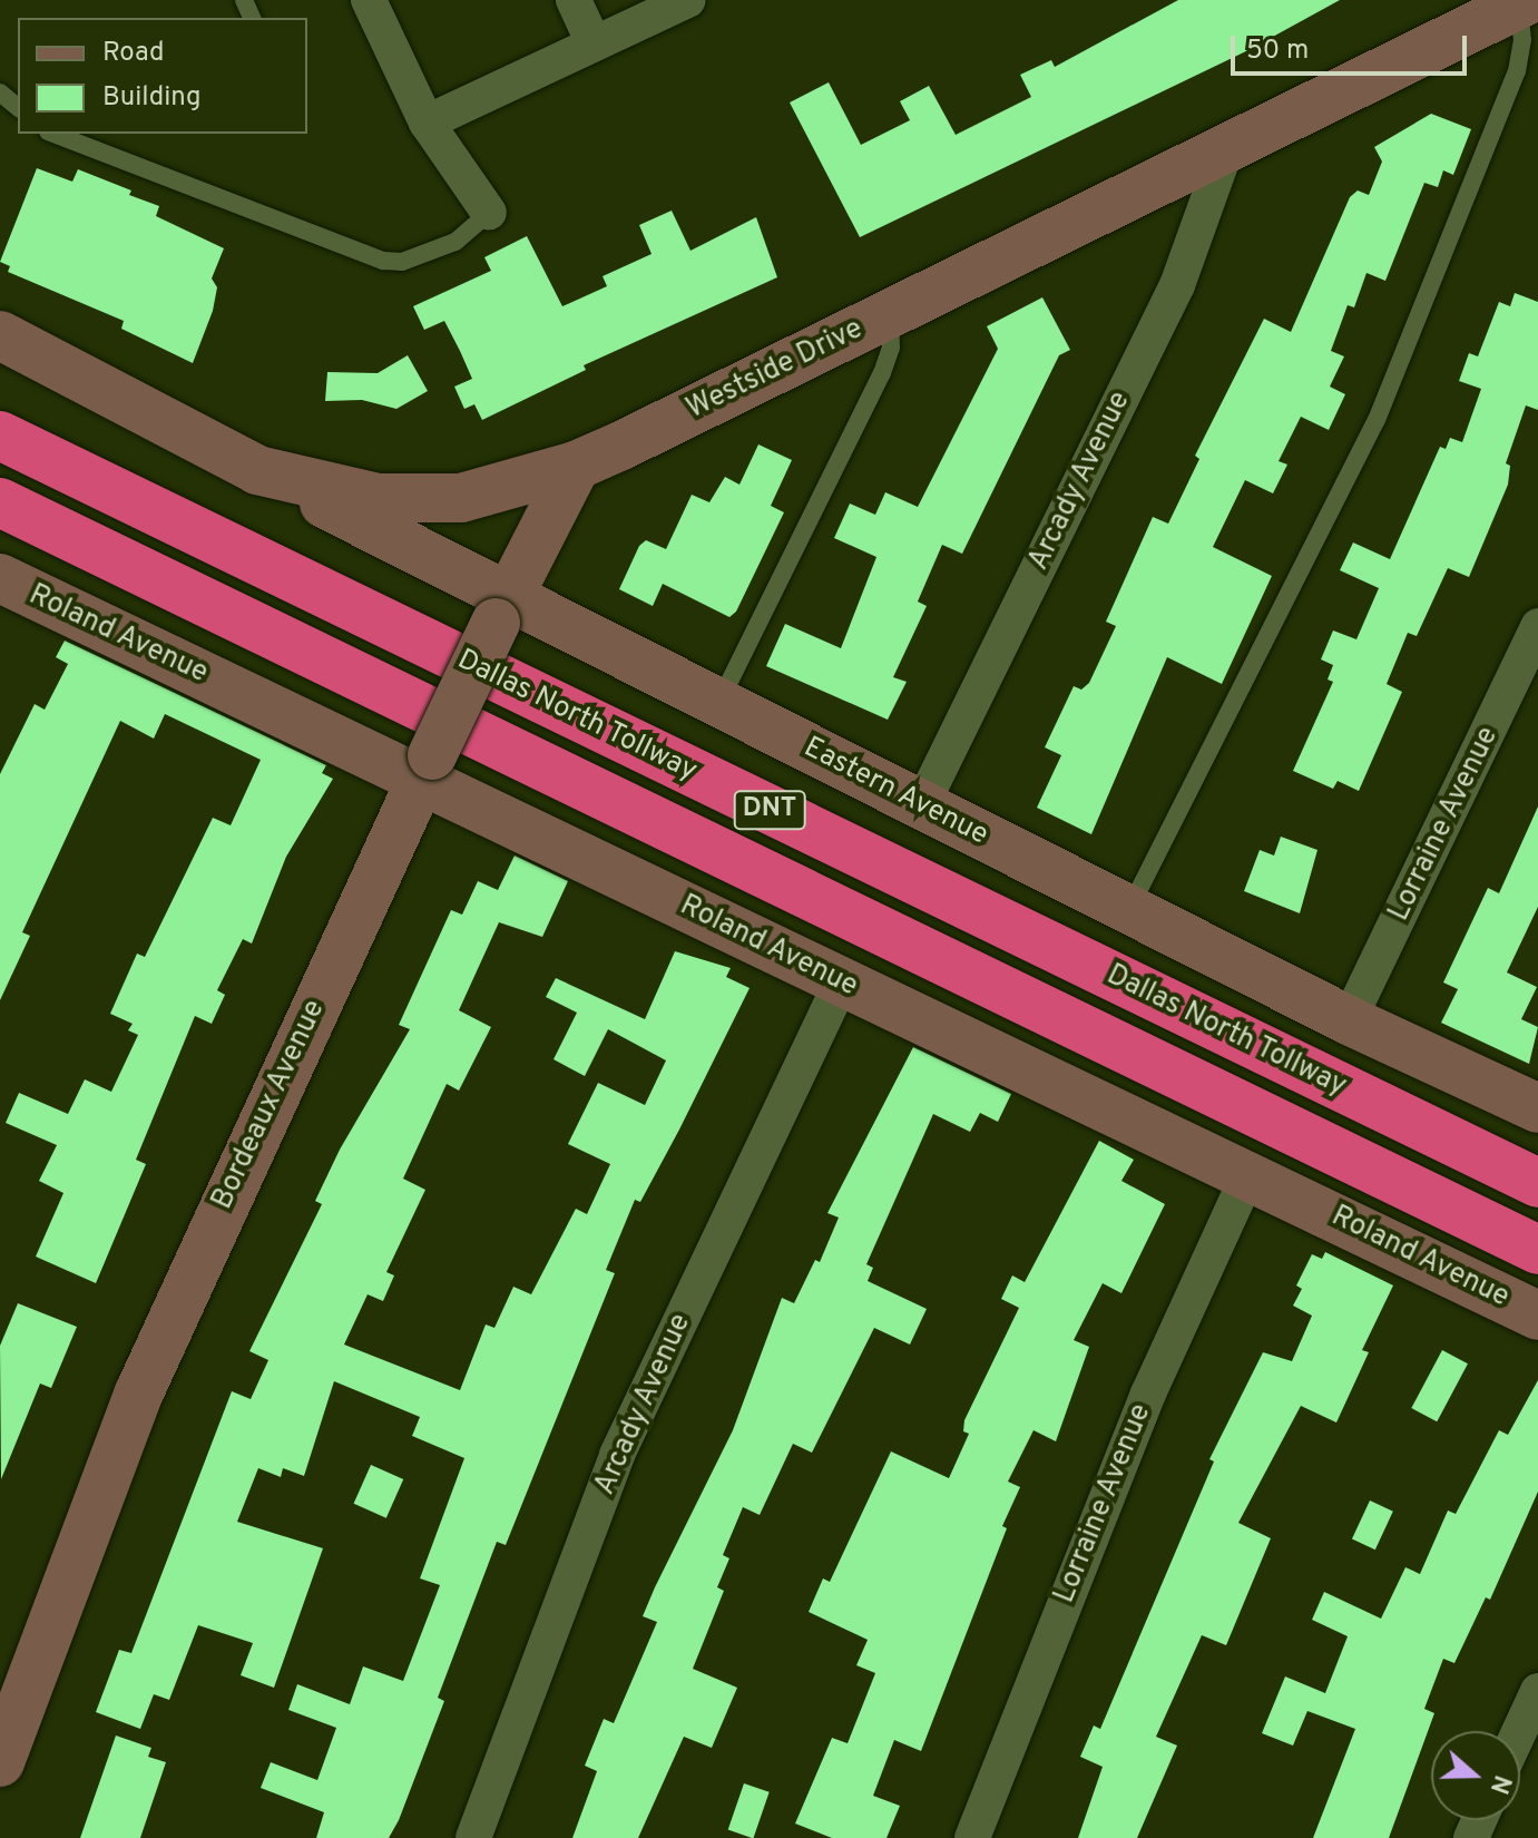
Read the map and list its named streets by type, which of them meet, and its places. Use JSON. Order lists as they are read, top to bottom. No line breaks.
{"streets":{"highway":["Dallas North Tollway","DNT"],"street":["Westside Drive","Arcady Avenue","Roland Avenue","Eastern Avenue","Lorraine Avenue","Bordeaux Avenue"]},"crossings":[["Westside Drive","Arcady Avenue"],["Westside Drive","Eastern Avenue"],["Westside Drive","Bordeaux Avenue"],["Arcady Avenue","Roland Avenue"],["Arcady Avenue","Eastern Avenue"],["Roland Avenue","Lorraine Avenue"],["Roland Avenue","Bordeaux Avenue"],["Eastern Avenue","Lorraine Avenue"],["Eastern Avenue","Bordeaux Avenue"]],"legend":["Road","Building"],"scale_bar":"50 m","north":"right"}
